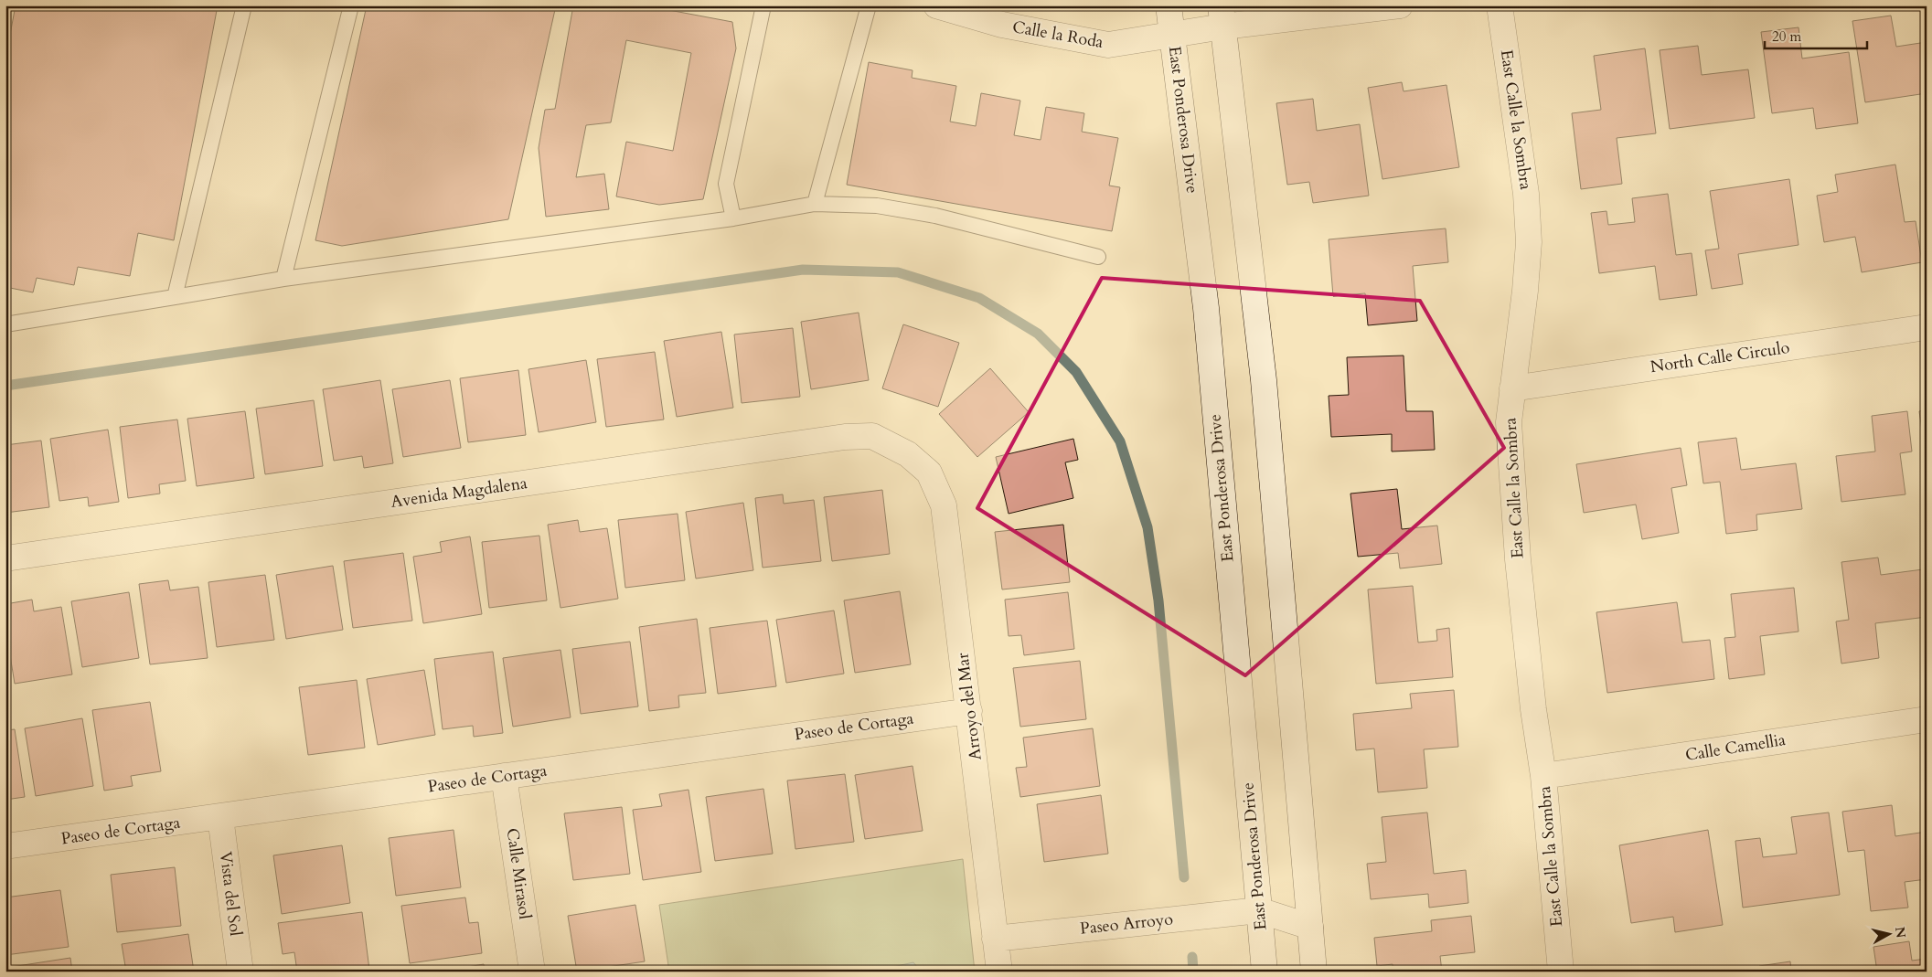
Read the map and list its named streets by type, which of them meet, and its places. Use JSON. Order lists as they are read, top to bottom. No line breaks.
{"streets":{"street":["Calle la Roda","East Ponderosa Drive","East Calle la Sombra","North Calle Circulo","Avenida Magdalena","Arroyo del Mar","Paseo de Cortaga","Calle Camellia","Calle Mirasol","Vista del Sol","Paseo Arroyo"]},"crossings":[["Calle la Roda","East Ponderosa Drive"],["East Ponderosa Drive","Paseo Arroyo"],["East Calle la Sombra","North Calle Circulo"],["East Calle la Sombra","Calle Camellia"],["Avenida Magdalena","Arroyo del Mar"],["Arroyo del Mar","Paseo de Cortaga"],["Arroyo del Mar","Paseo Arroyo"],["Paseo de Cortaga","Calle Mirasol"],["Paseo de Cortaga","Vista del Sol"]],"scale_bar":"20 m","north":"right"}
